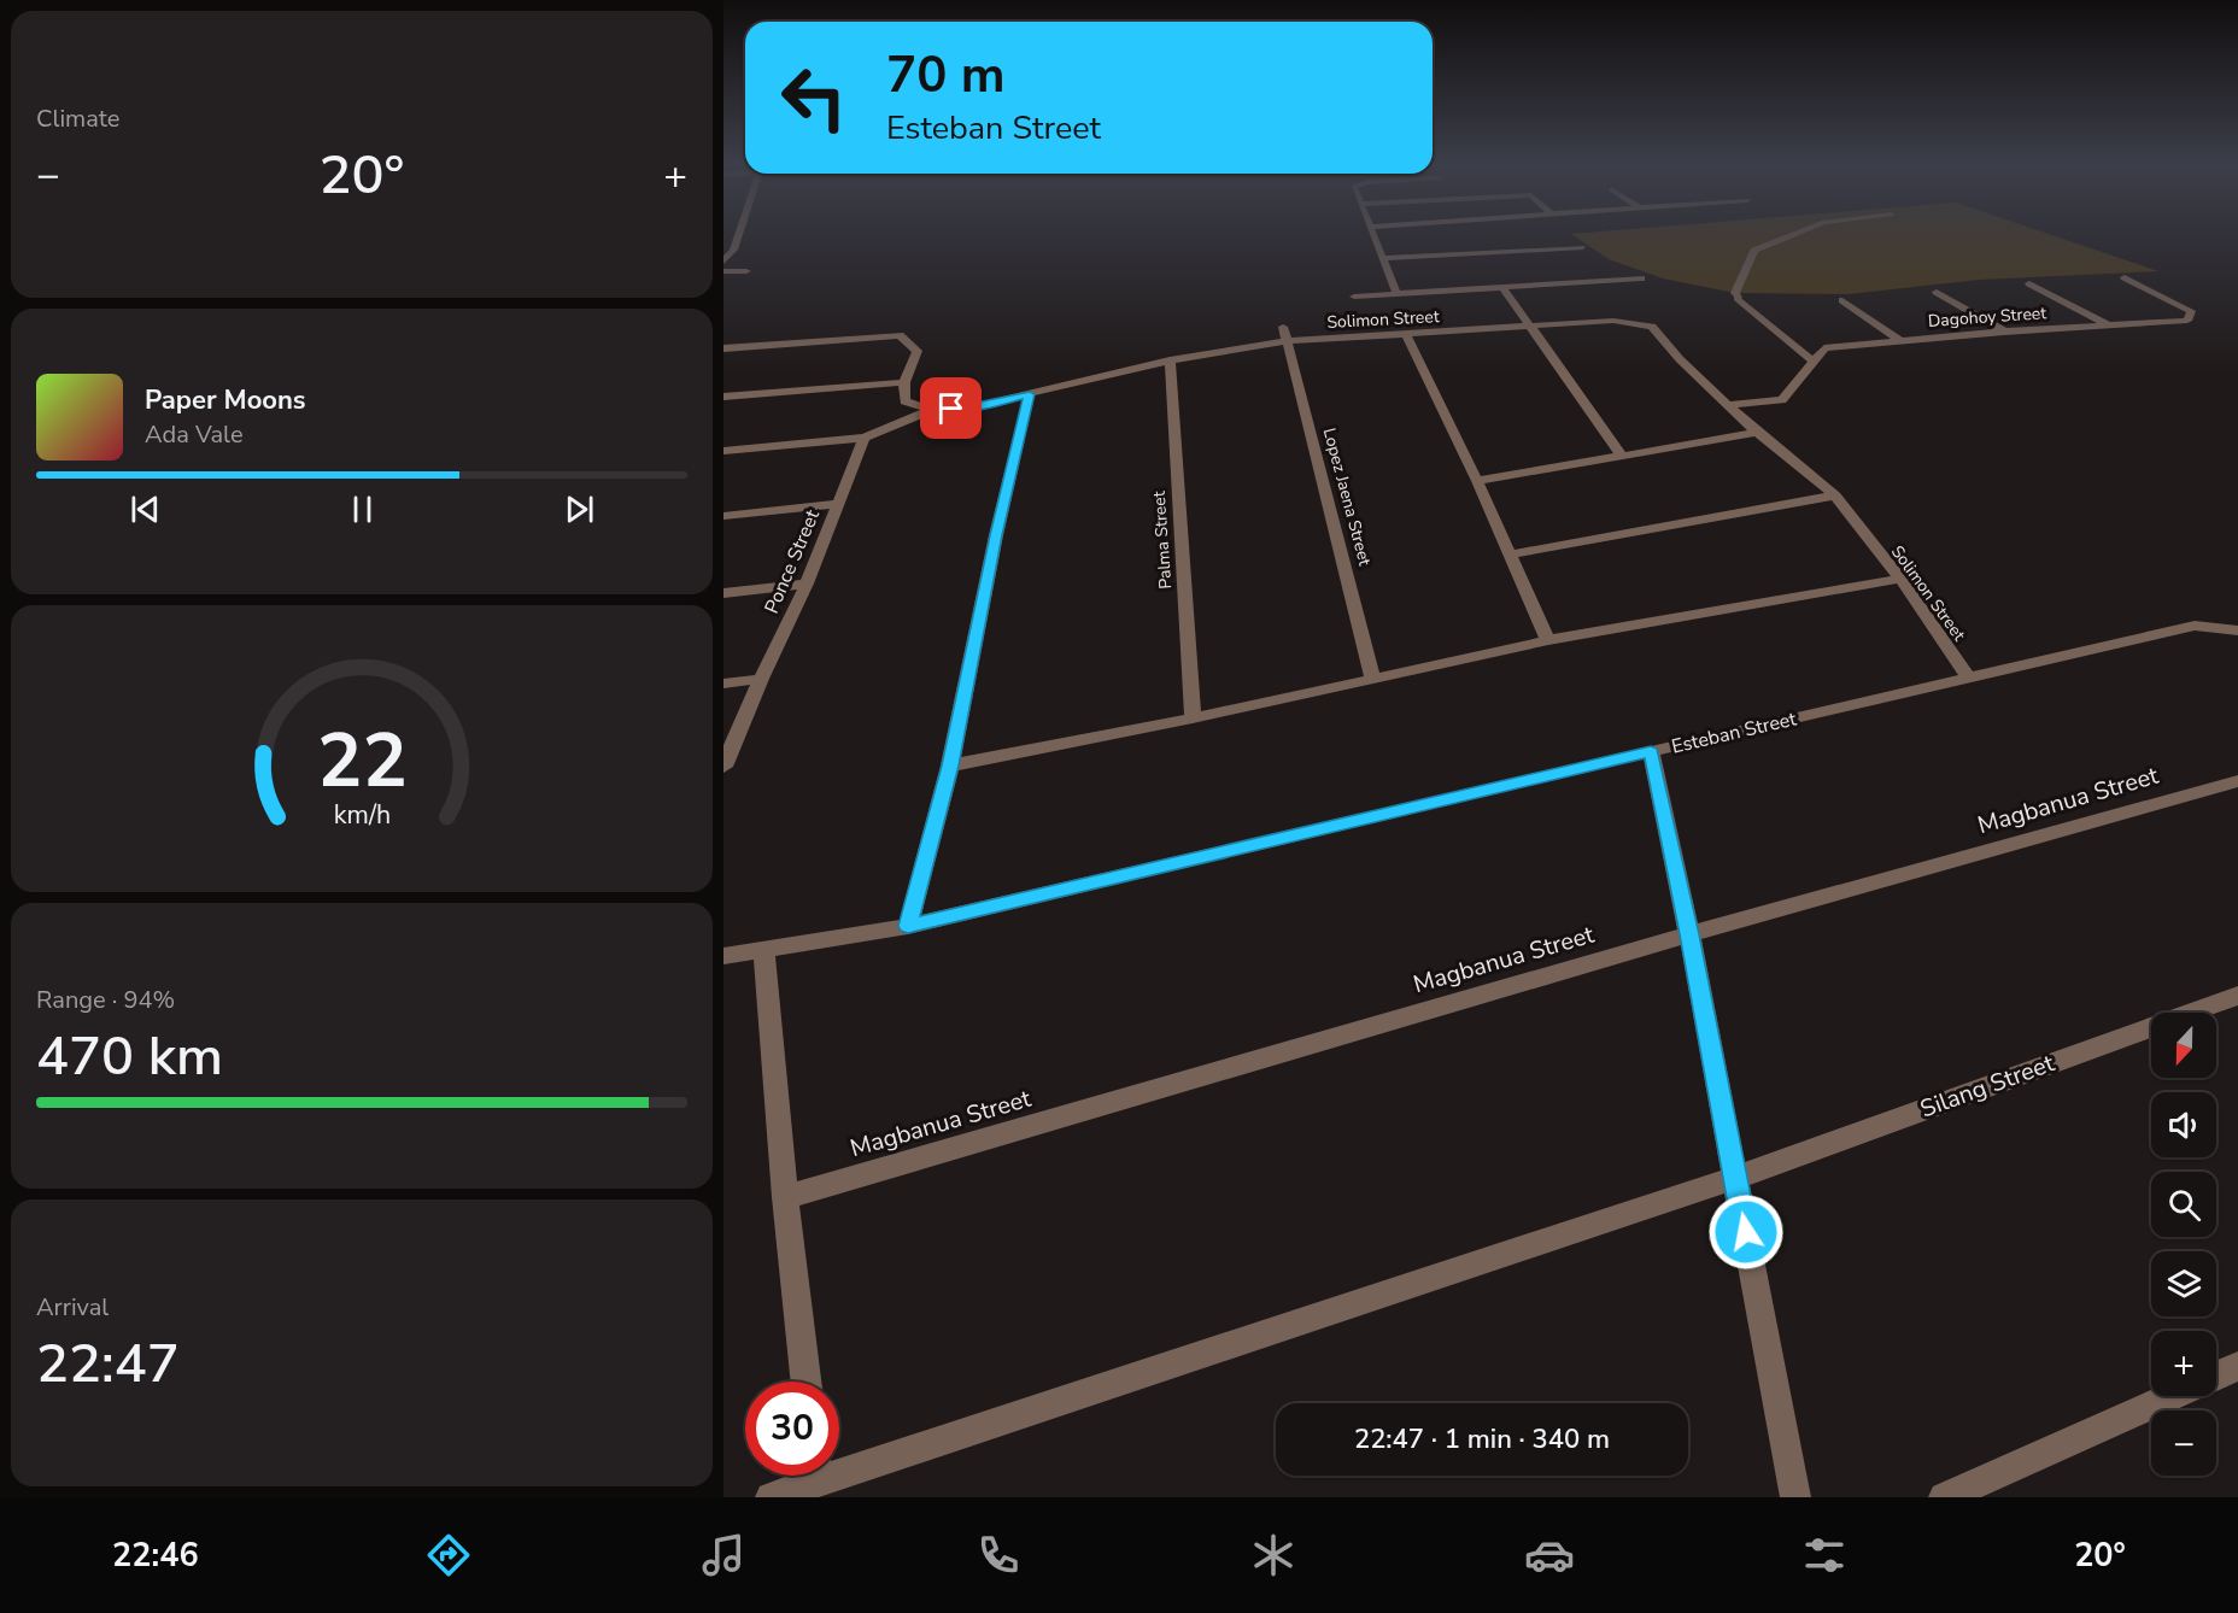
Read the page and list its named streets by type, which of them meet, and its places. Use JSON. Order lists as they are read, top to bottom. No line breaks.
{"streets":{"street":["Dagohoy Street","Solimon Street","Lopez Jaena Street","Palma Street","Ponce Street","Esteban Street","Magbanua Street","Silang Street"]},"crossings":[["Dagohoy Street","Solimon Street"],["Solimon Street","Lopez Jaena Street"],["Solimon Street","Palma Street"],["Solimon Street","Esteban Street"]],"north":"bottom","page":{"tile":["Climate",["Range · 94%","470 km"],["Arrival","22:47"]],"turn":["70 m","Esteban Street"],"heat":["−","20°","+"],"song":["Paper Moons","Ada Vale"],"map_buttons":["+","−"],"limit":"30","trip":"22:47 · 1 min · 340 m","tabs":["22:46","20°"],"gauge":["22","km/h"]}}
